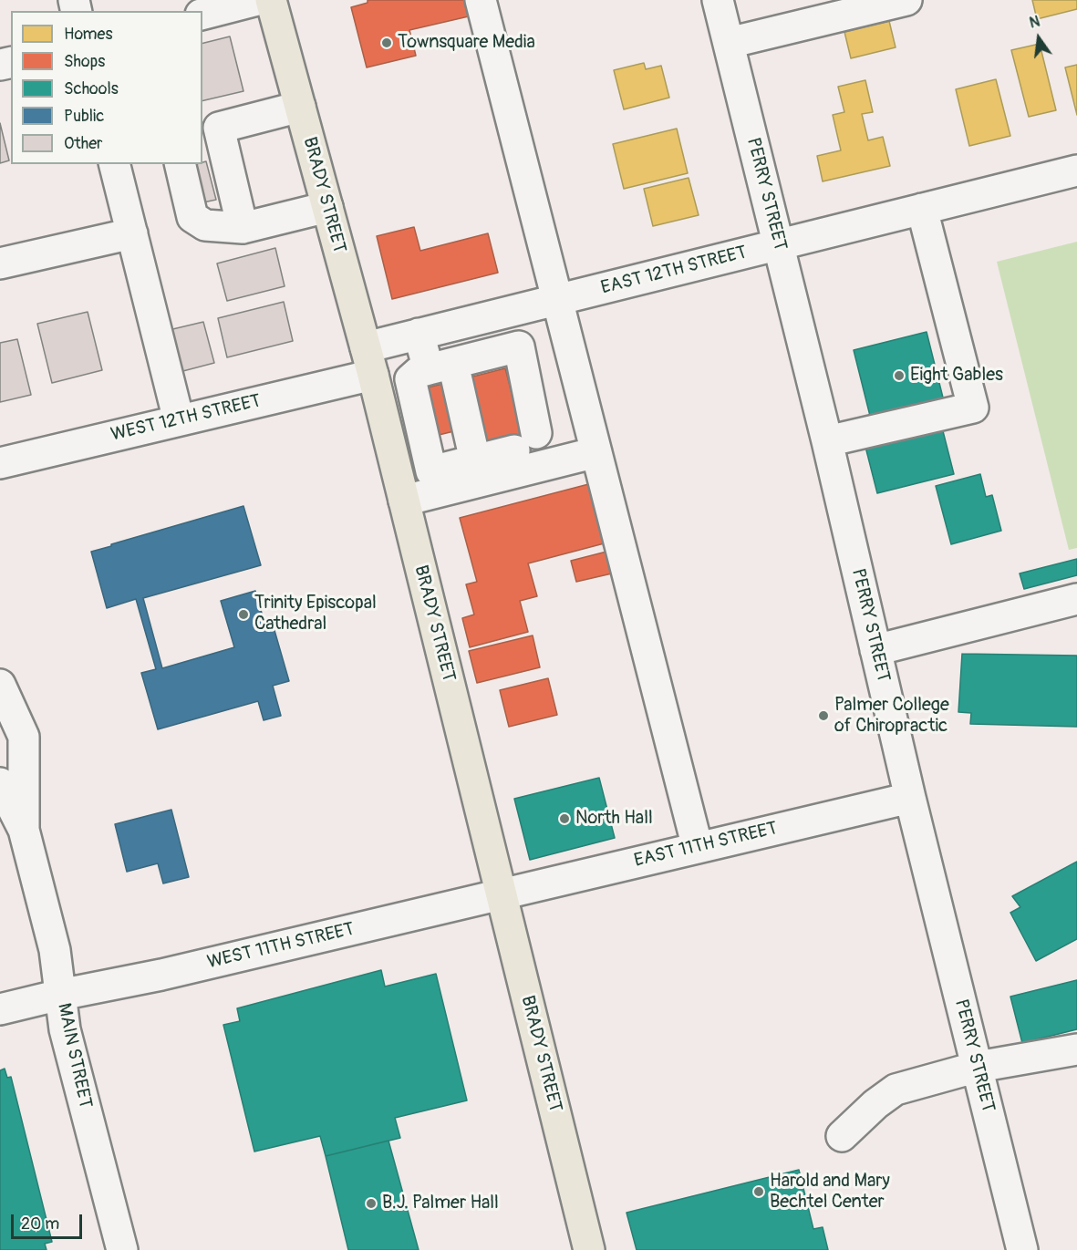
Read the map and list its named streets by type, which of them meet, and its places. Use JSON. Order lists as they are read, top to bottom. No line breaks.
{"streets":{"highway":["BRADY STREET"],"street":["PERRY STREET","EAST 12TH STREET","WEST 12TH STREET","EAST 11TH STREET","WEST 11TH STREET","MAIN STREET"]},"crossings":[["PERRY STREET","EAST 12TH STREET"],["PERRY STREET","EAST 11TH STREET"],["BRADY STREET","EAST 12TH STREET"],["BRADY STREET","WEST 12TH STREET"],["BRADY STREET","EAST 11TH STREET"],["BRADY STREET","WEST 11TH STREET"],["EAST 12TH STREET","WEST 12TH STREET"],["EAST 11TH STREET","WEST 11TH STREET"],["WEST 11TH STREET","MAIN STREET"]],"places":["Townsquare Media","Eight Gables","Trinity Episcopal Cathedral","Palmer College of Chiropractic","North Hall","Harold and Mary Bechtel Center","B.J. Palmer Hall"],"legend":["Homes","Shops","Schools","Public","Other"],"scale_bar":"20 m","north":"top"}
